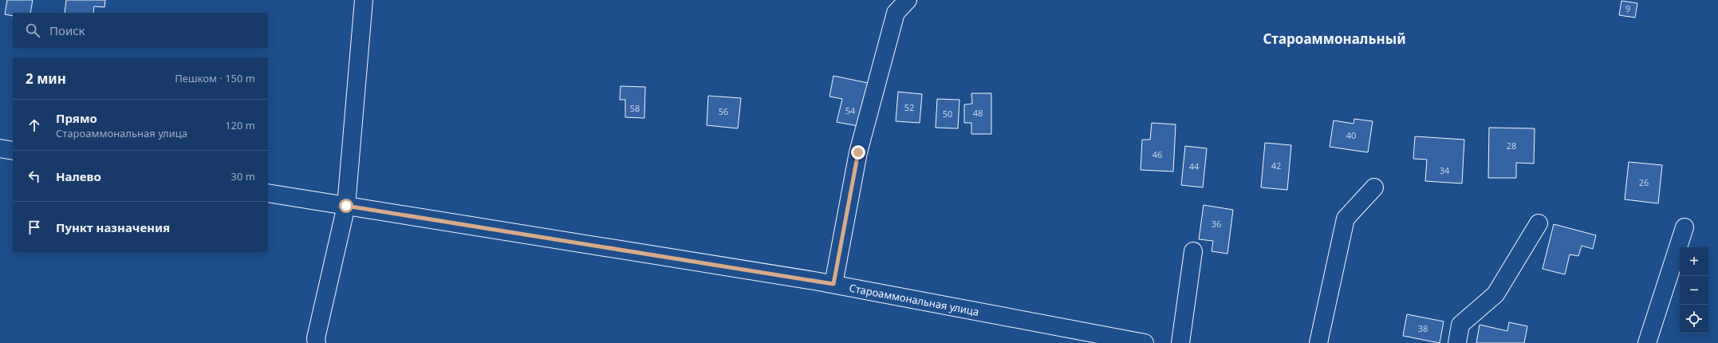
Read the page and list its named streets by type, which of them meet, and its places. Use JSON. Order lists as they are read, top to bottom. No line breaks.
{"streets":{"street":["Староаммональная улица"]},"districts":["Староаммональный"],"house_numbers":["9","52","58","54","56","48","50","40","28","46","42","44","34","26","36","38"],"page":{"search":"Поиск","heading":["2 мин","Пешком · 150 m"],"list":[["Прямо","Староаммональная улица","120 m"],["Налево","30 m"],"Пункт назначения"],"map_buttons":["+","−"]}}
